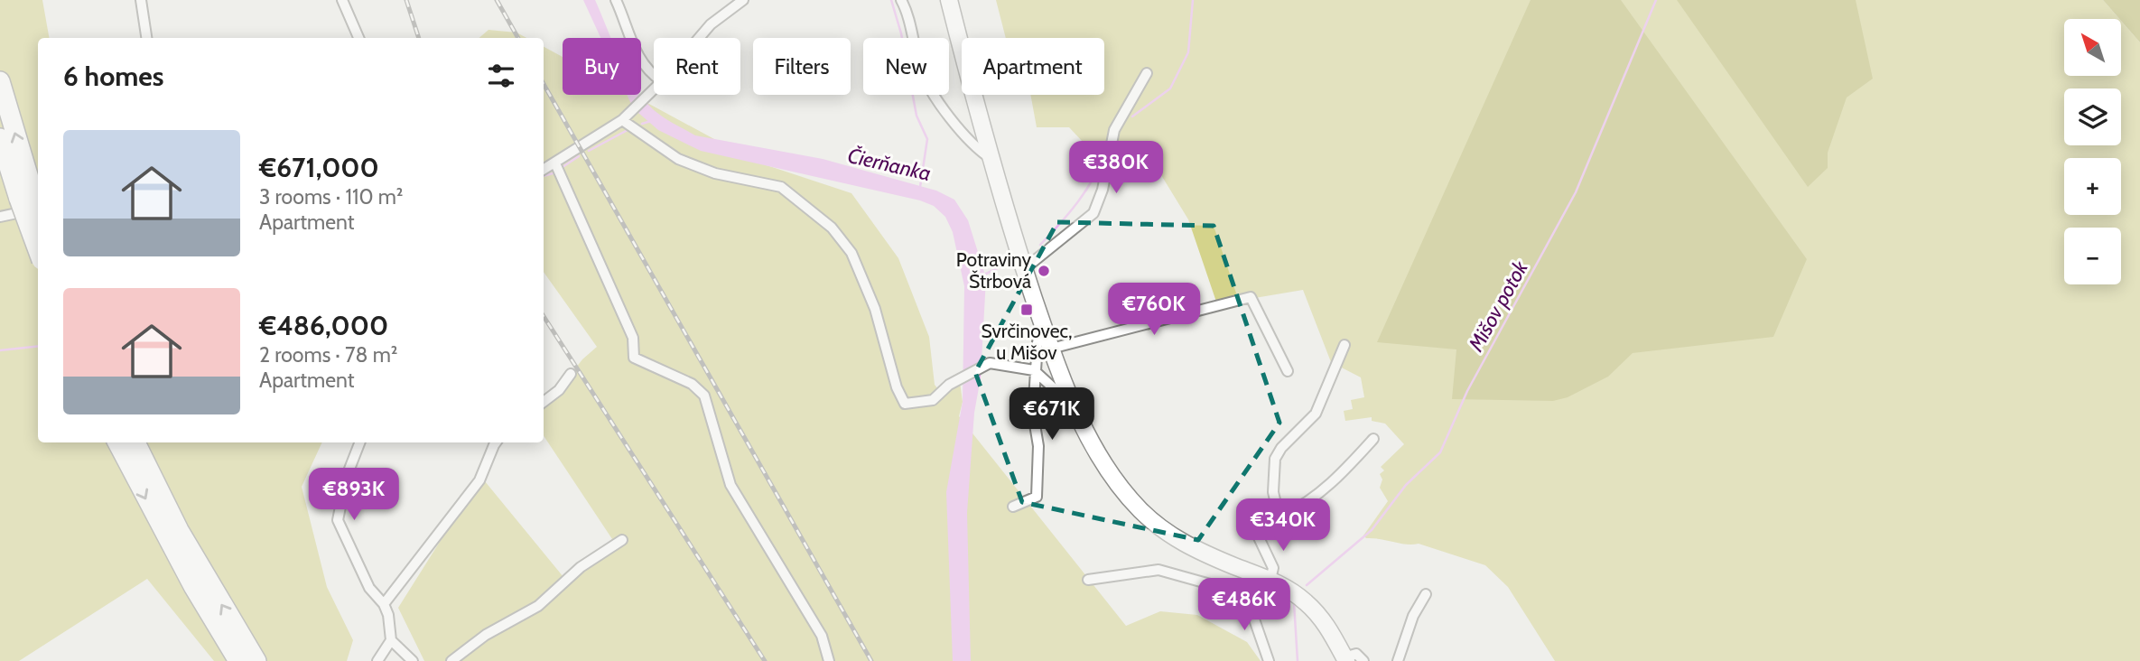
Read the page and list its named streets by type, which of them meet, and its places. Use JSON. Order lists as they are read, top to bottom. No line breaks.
{"water":["Čierňanka","Mišov potok"],"places":{"other":["Potraviny Štrbová"],"transit":["Svrčinovec, u Mišov"]},"north":"top left","page":{"map_buttons":["+","−"],"chip":["Buy","Rent","Filters","New","Apartment"],"heading":"6 homes","list":[{"name":"€671,000","note":"3 rooms · 110 m² · Apartment"},{"name":"€486,000","note":"2 rooms · 78 m² · Apartment"}],"price":["€380K","€760K","€671K","€893K","€340K","€486K"]}}
